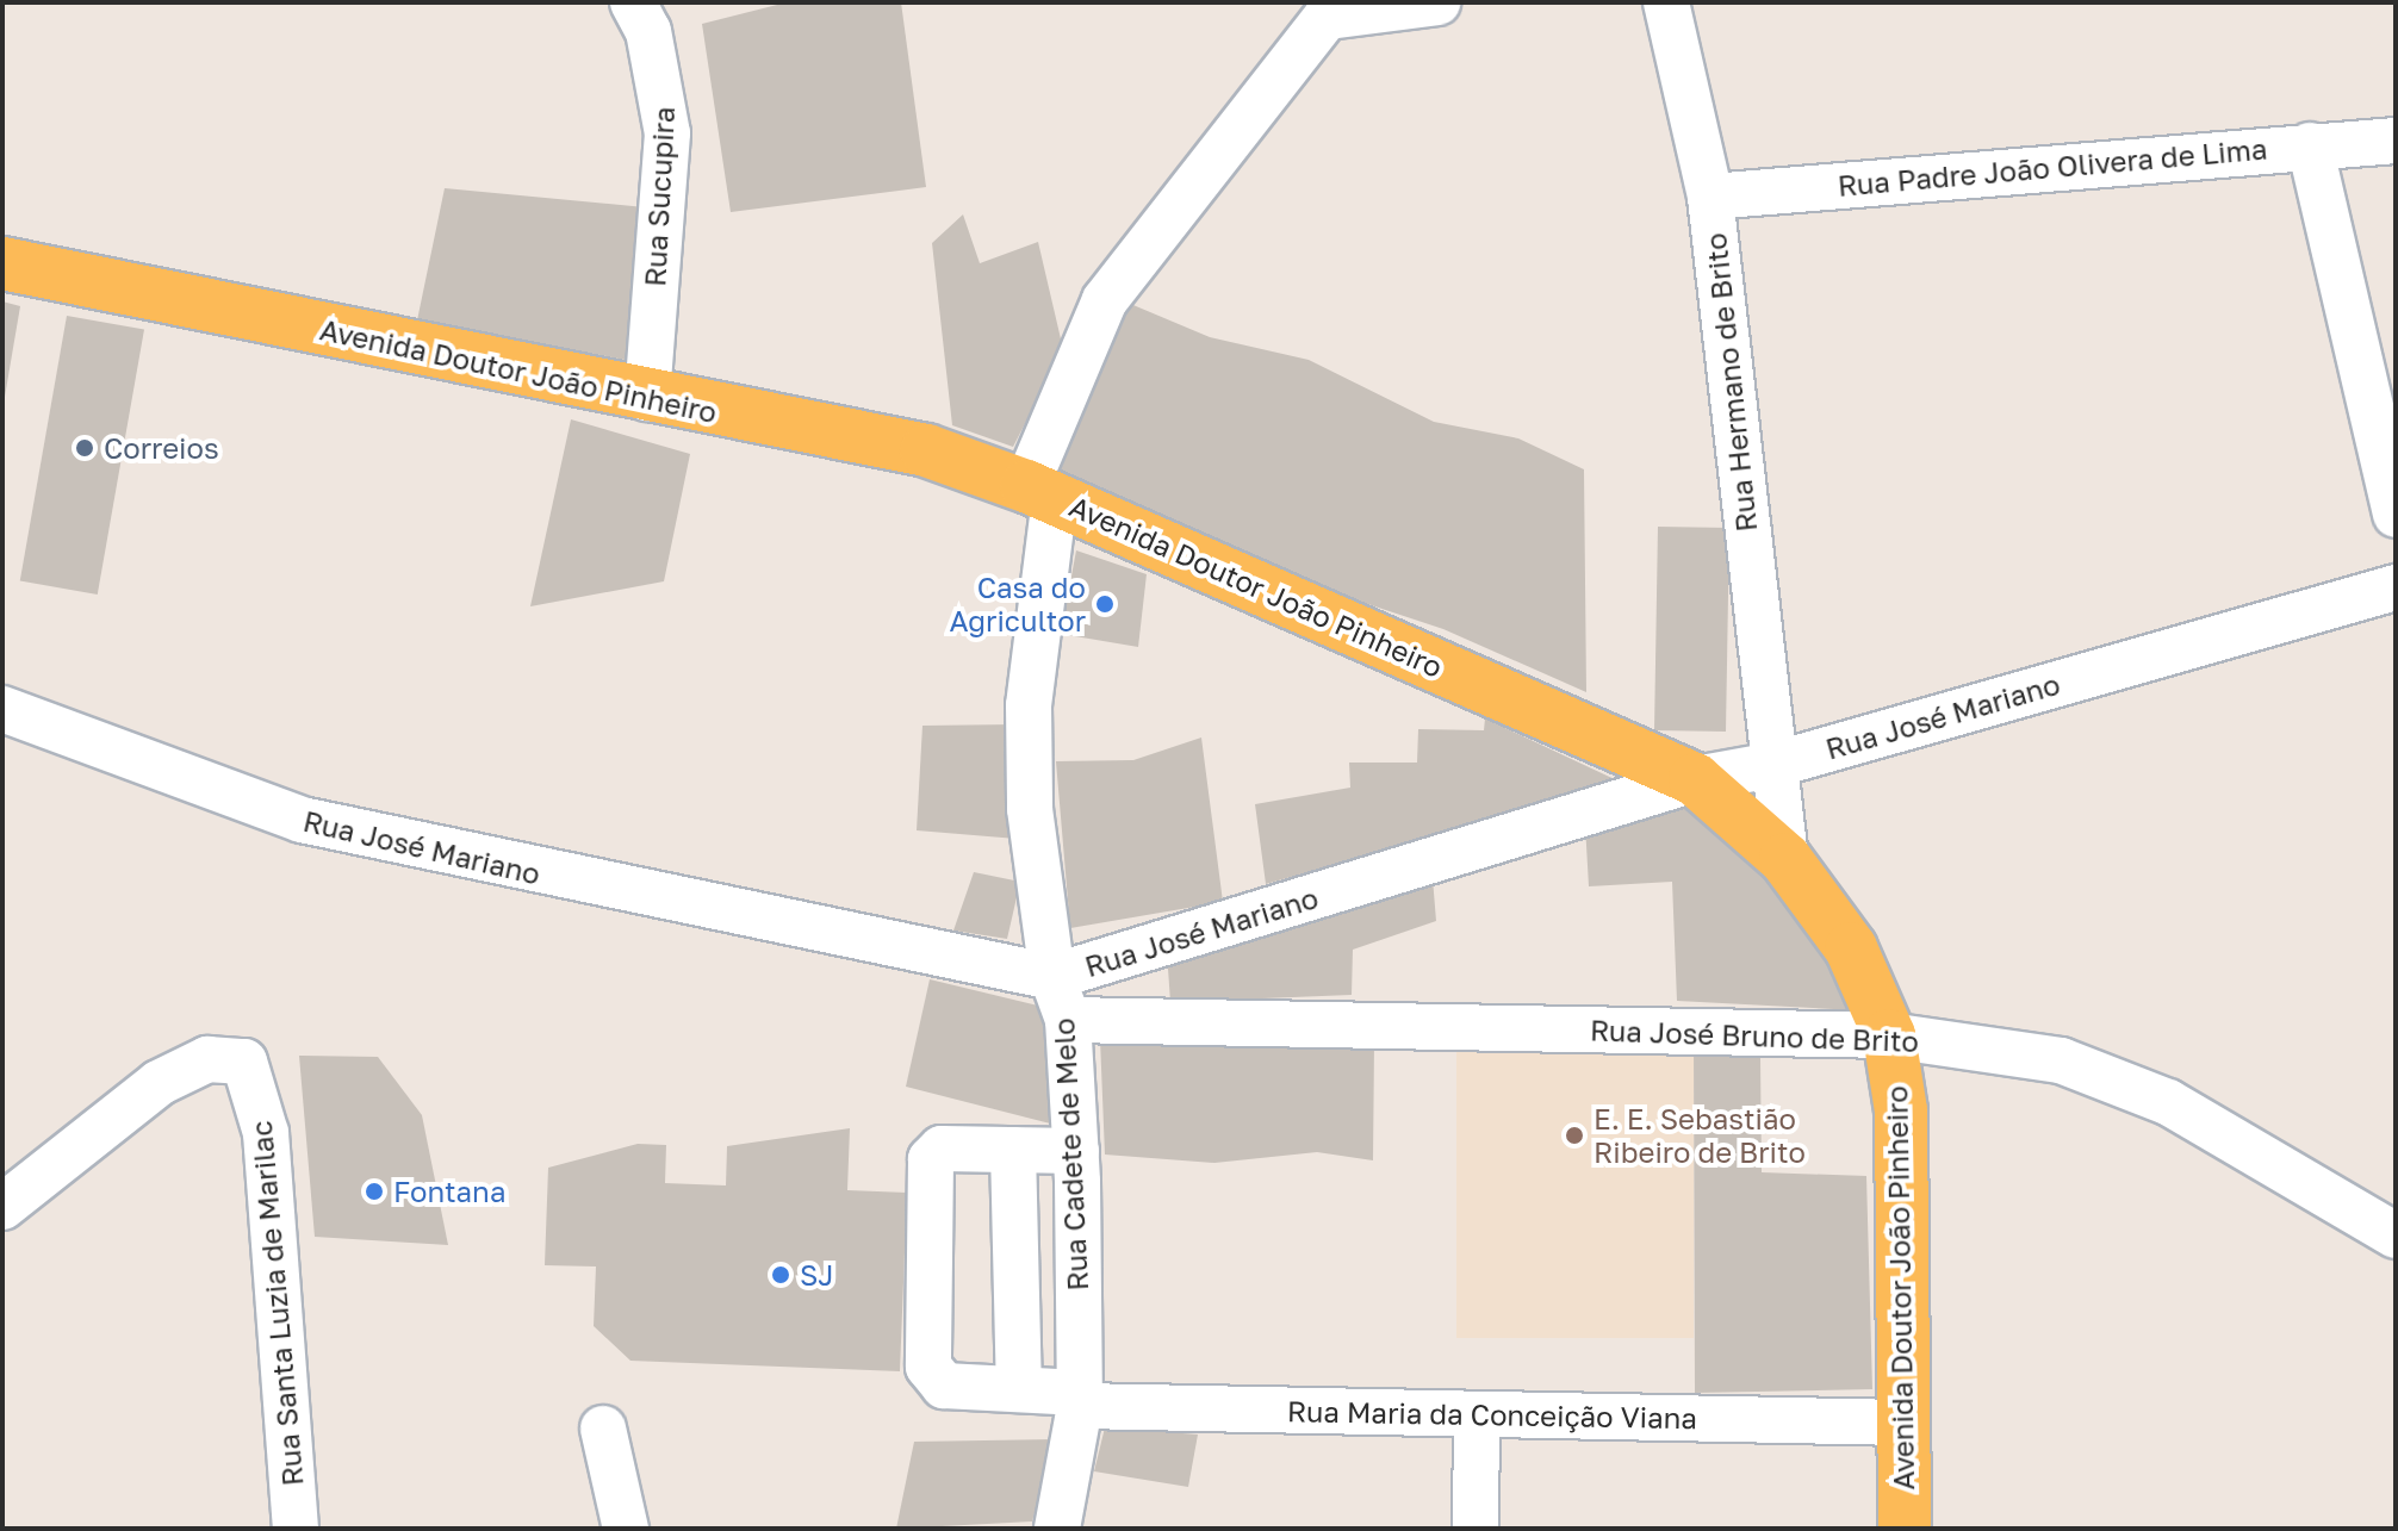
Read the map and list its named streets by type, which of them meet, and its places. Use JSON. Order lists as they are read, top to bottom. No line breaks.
{"streets":{"main road":["Avenida Doutor João Pinheiro"],"street":["Rua Padre João Olivera de Lima","Rua Sucupira","Rua Hermano de Brito","Rua José Mariano","Rua José Bruno de Brito","Rua Cadete de Melo","Rua Santa Luzia de Marilac","Rua Maria da Conceição Viana"]},"crossings":[["Rua Padre João Olivera de Lima","Rua Hermano de Brito"],["Rua Sucupira","Avenida Doutor João Pinheiro"],["Avenida Doutor João Pinheiro","Rua Hermano de Brito"],["Avenida Doutor João Pinheiro","Rua José Mariano"],["Avenida Doutor João Pinheiro","Rua José Bruno de Brito"],["Avenida Doutor João Pinheiro","Rua Cadete de Melo"],["Avenida Doutor João Pinheiro","Rua Maria da Conceição Viana"],["Rua Hermano de Brito","Rua José Mariano"],["Rua José Mariano","Rua Cadete de Melo"],["Rua José Bruno de Brito","Rua Cadete de Melo"],["Rua Cadete de Melo","Rua Maria da Conceição Viana"]],"places":["Correios","Casa do Agricultor","E. E. Sebastião Ribeiro de Brito","Fontana","SJ"]}
